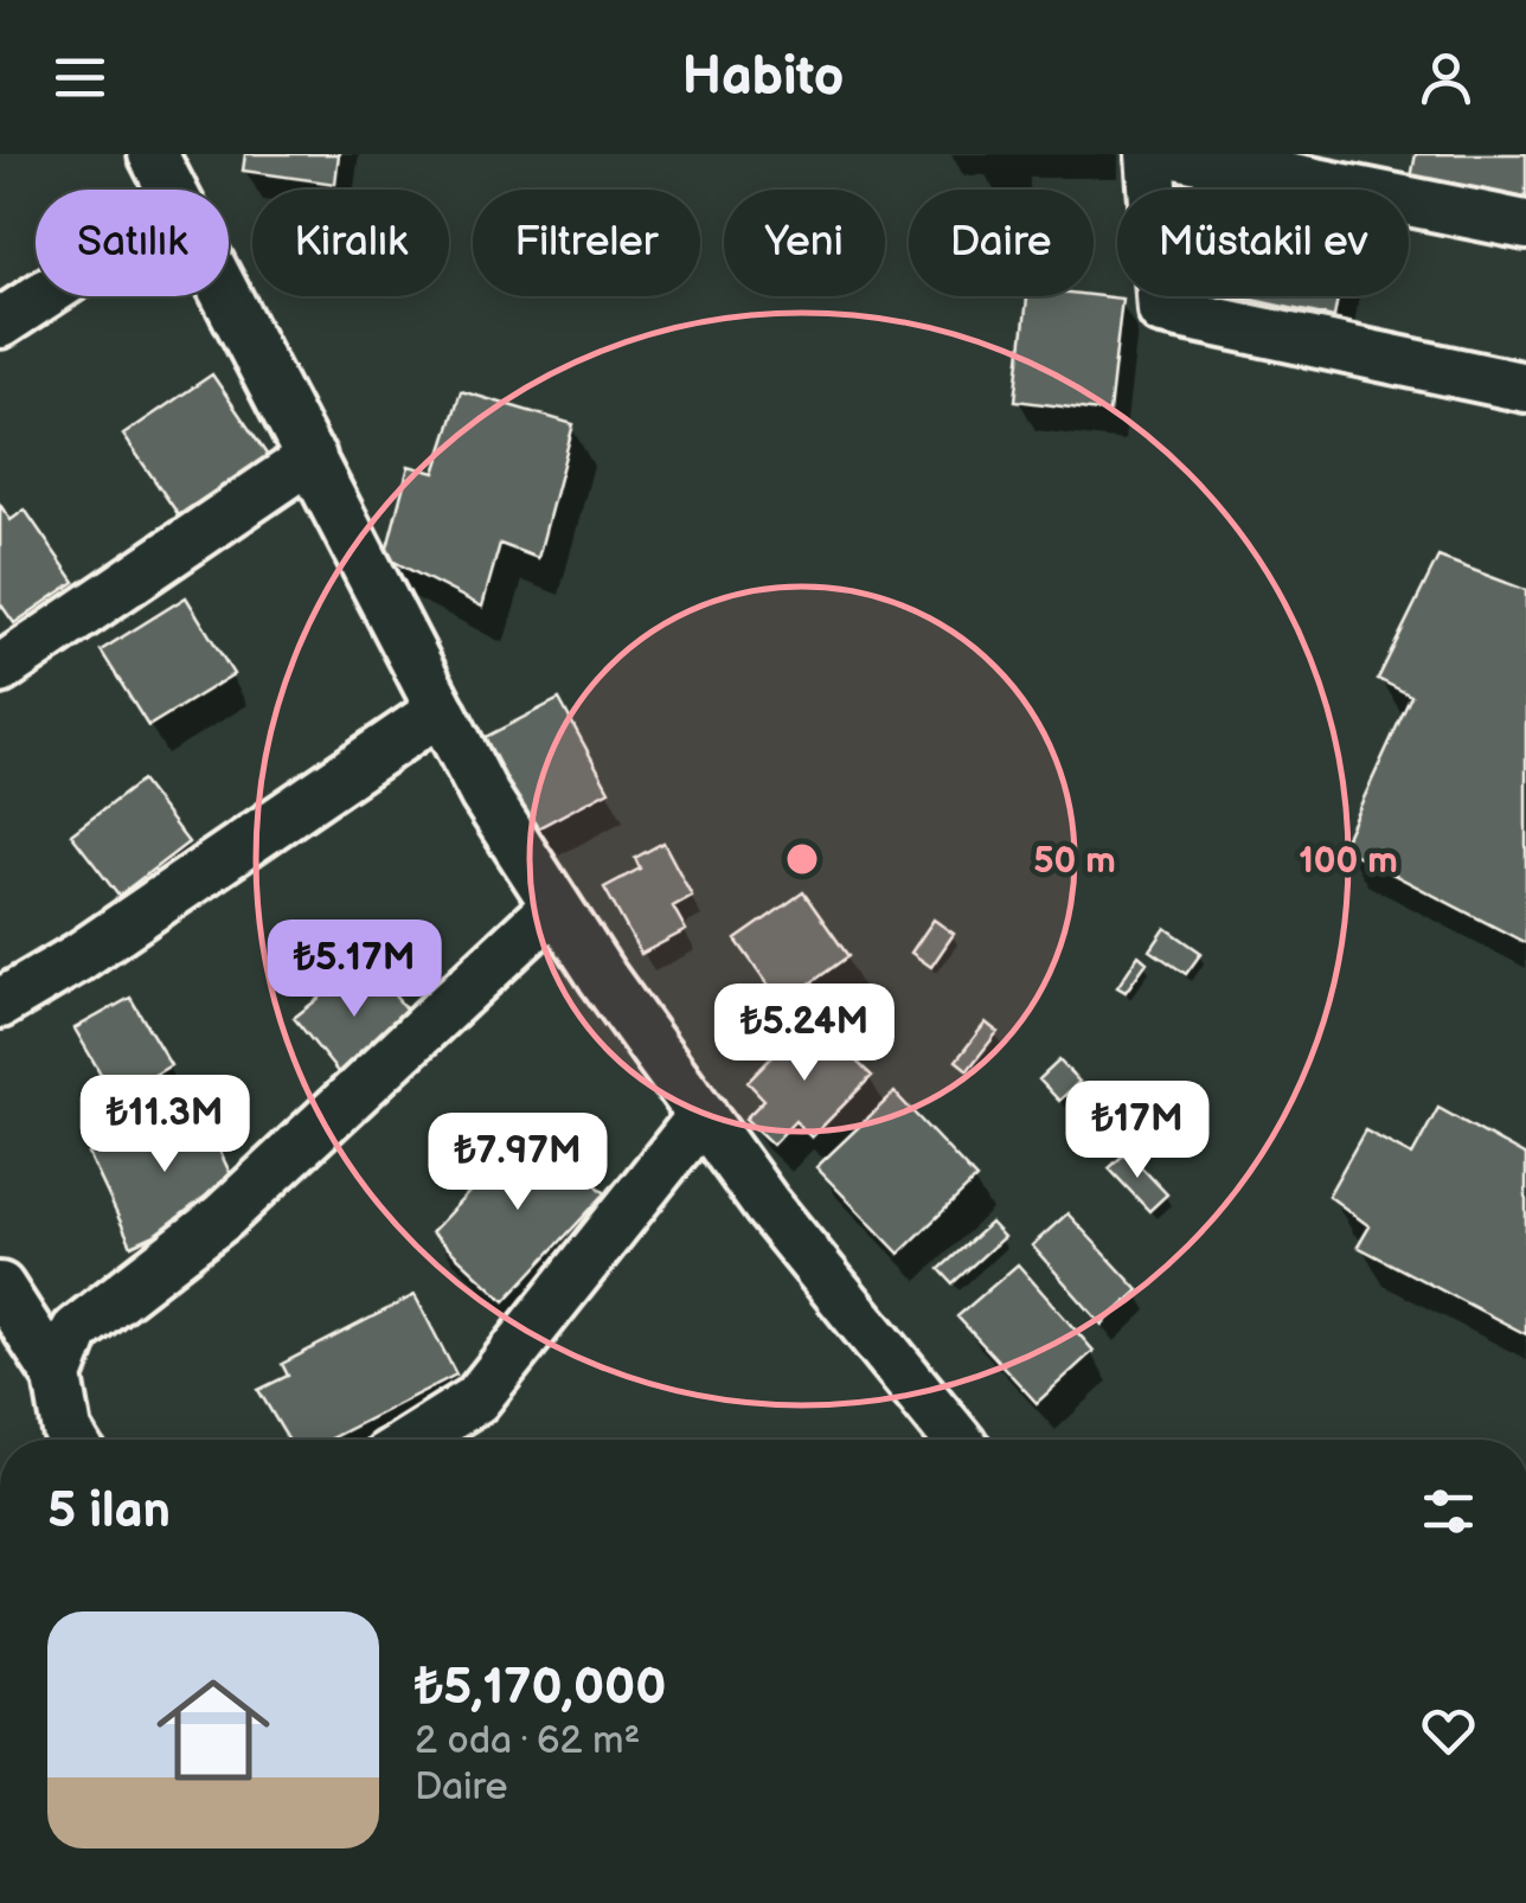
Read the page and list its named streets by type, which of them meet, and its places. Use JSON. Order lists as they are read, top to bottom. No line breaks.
{"page":{"header":"Habito","chip":["Satılık","Kiralık","Filtreler","Yeni","Daire","Müstakil ev"],"price":["₺5.17M","₺5.24M","₺11.3M","₺17M","₺7.97M"],"heading":"5 ilan","list":[{"name":"₺5,170,000","note":"2 oda · 62 m² · Daire"}]},"rings":["50 m","100 m"]}
